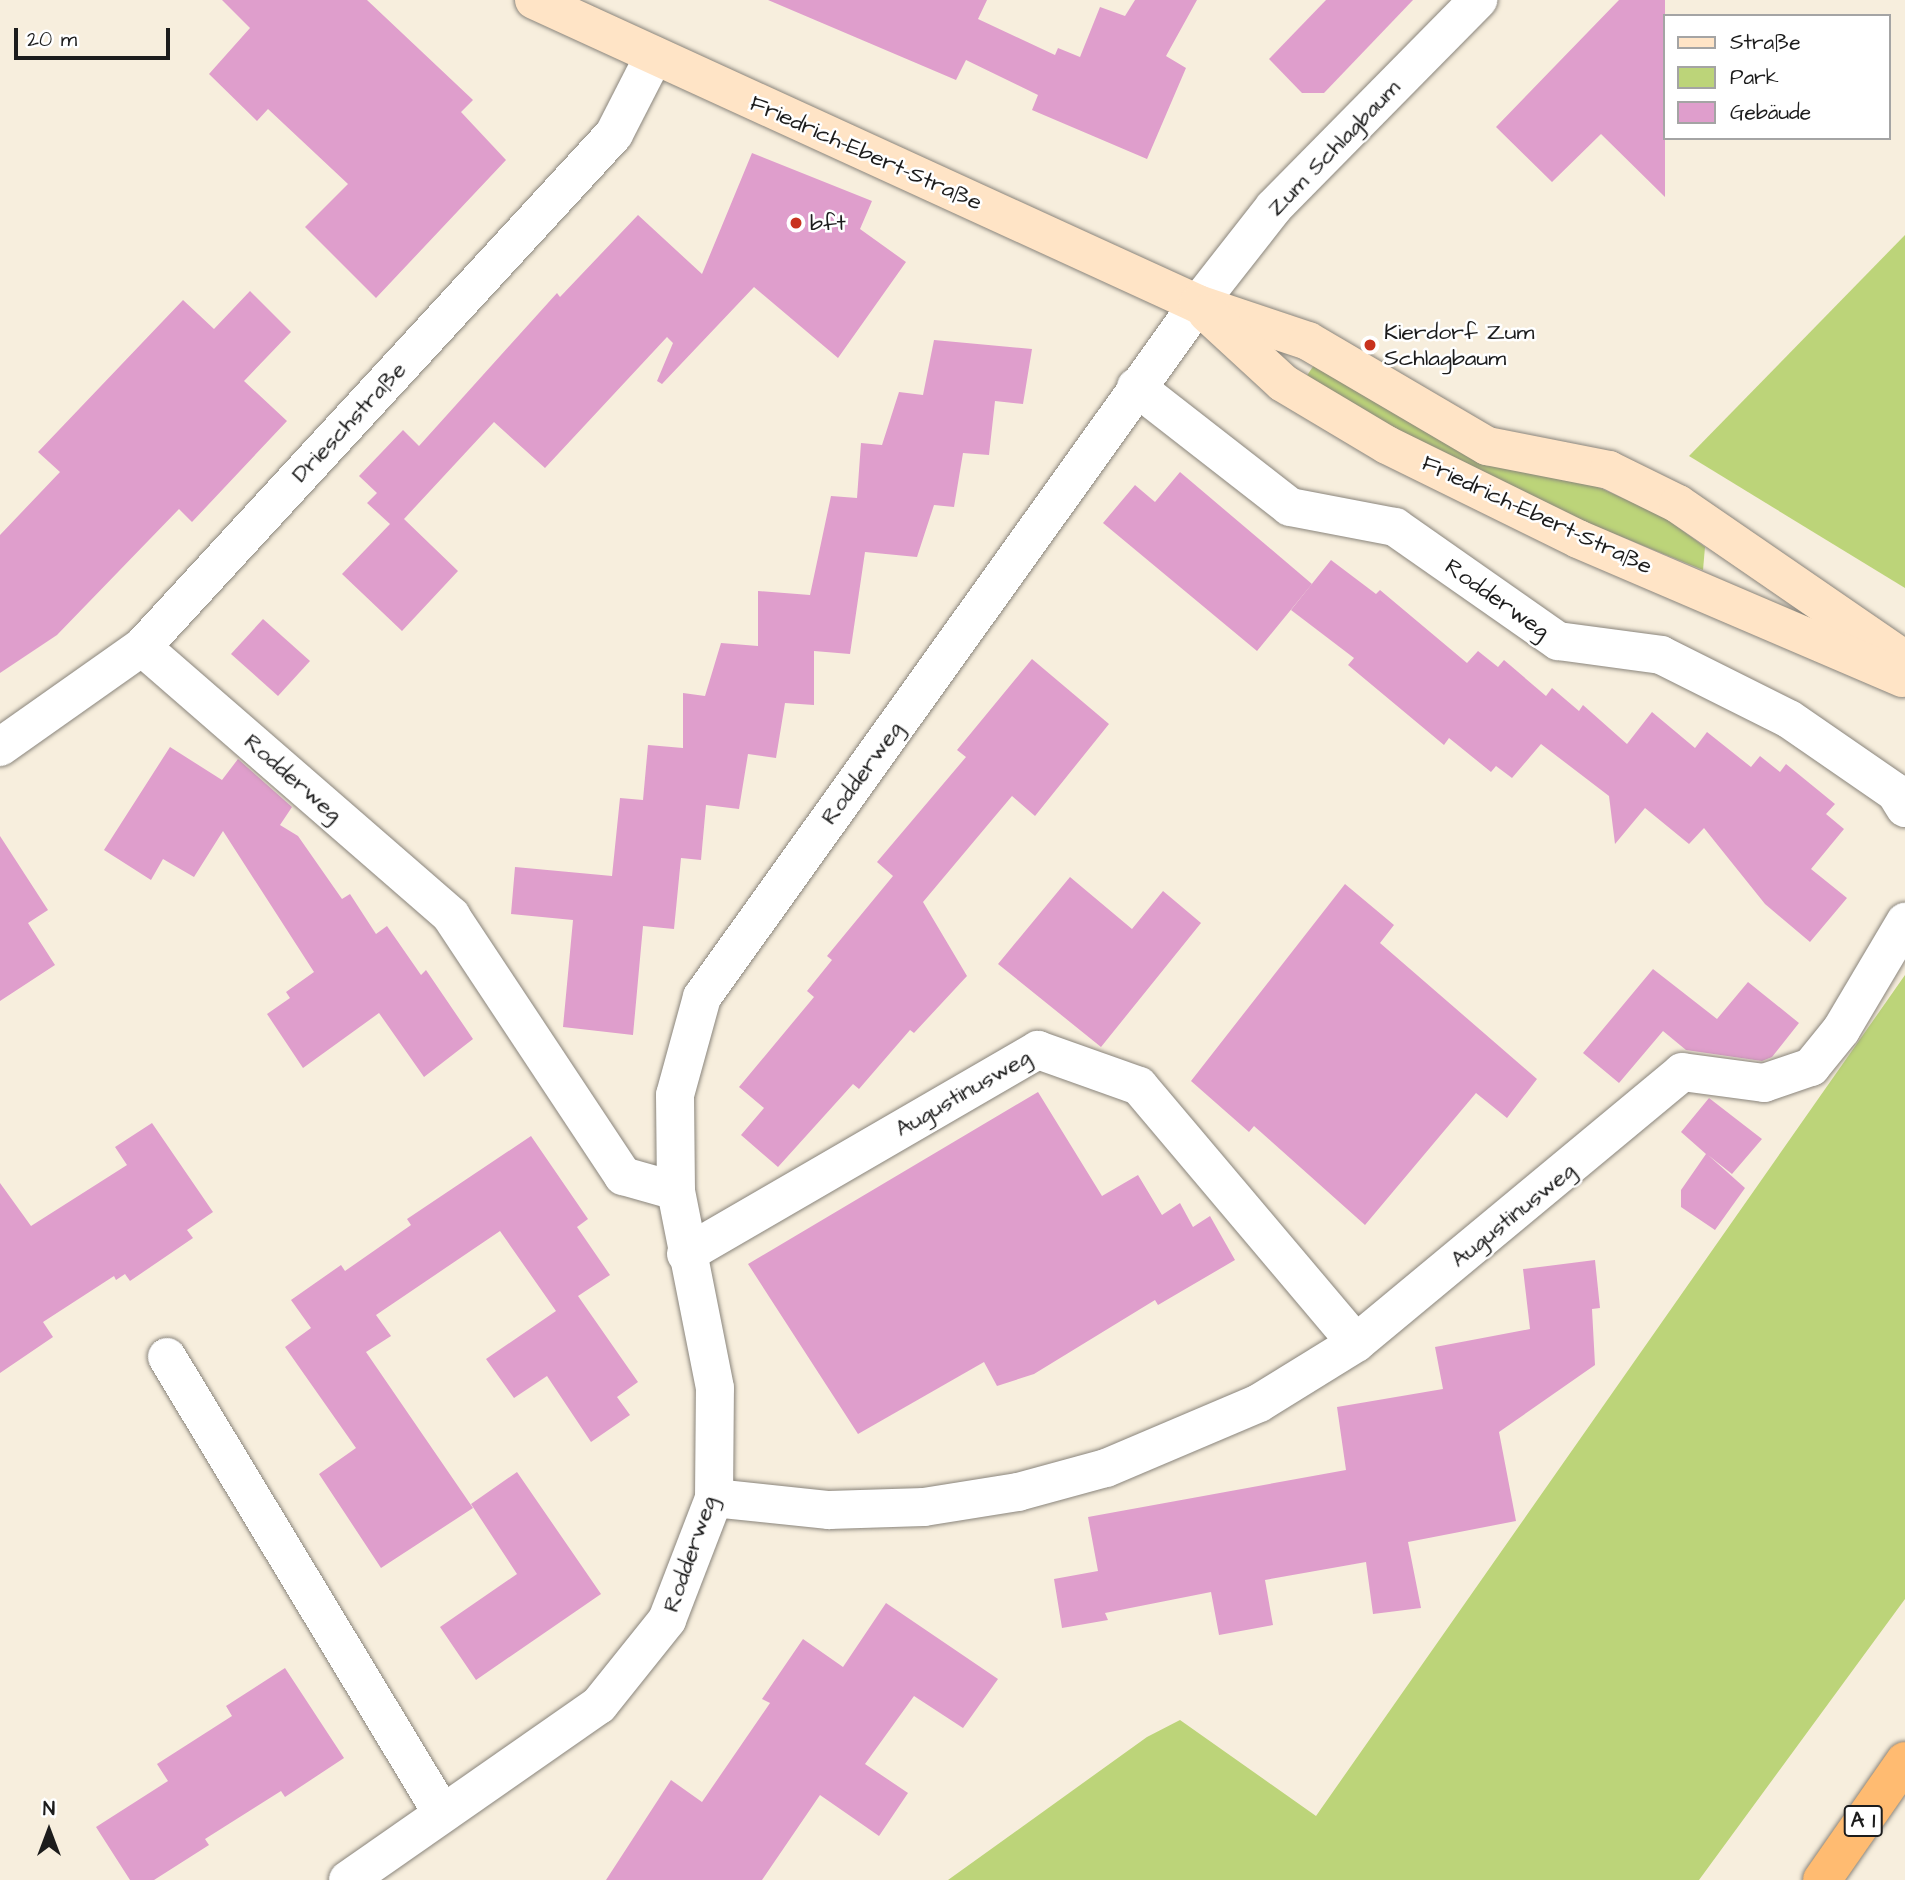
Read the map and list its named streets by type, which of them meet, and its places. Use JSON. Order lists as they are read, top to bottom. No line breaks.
{"streets":{"highway":["A 1"],"main road":["Friedrich-Ebert-Straße"],"street":["Zum Schlagbaum","Drieschstraße","Rodderweg","Augustinusweg"]},"crossings":[["Zum Schlagbaum","Friedrich-Ebert-Straße"],["Zum Schlagbaum","Rodderweg"],["Friedrich-Ebert-Straße","Drieschstraße"],["Friedrich-Ebert-Straße","Rodderweg"],["Drieschstraße","Rodderweg"],["Rodderweg","Augustinusweg"]],"places":["bft","Kierdorf Zum Schlagbaum"],"legend":["Straße","Park","Gebäude"],"scale_bar":"20 m","north":"top"}
